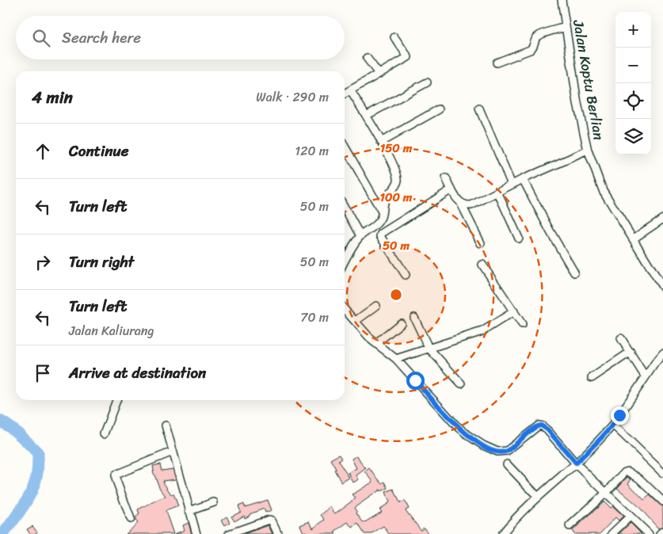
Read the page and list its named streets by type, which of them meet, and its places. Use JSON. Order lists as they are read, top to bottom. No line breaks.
{"streets":{"street":["Jalan Koptu Berlian"]},"page":{"map_buttons":["+","−"],"search":"Search here","heading":["4 min","Walk · 290 m"],"list":[["Continue","120 m"],["Turn left","50 m"],["Turn right","50 m"],["Turn left","Jalan Kaliurang","70 m"],"Arrive at destination"]},"rings":["150 m","100 m","50 m"]}
